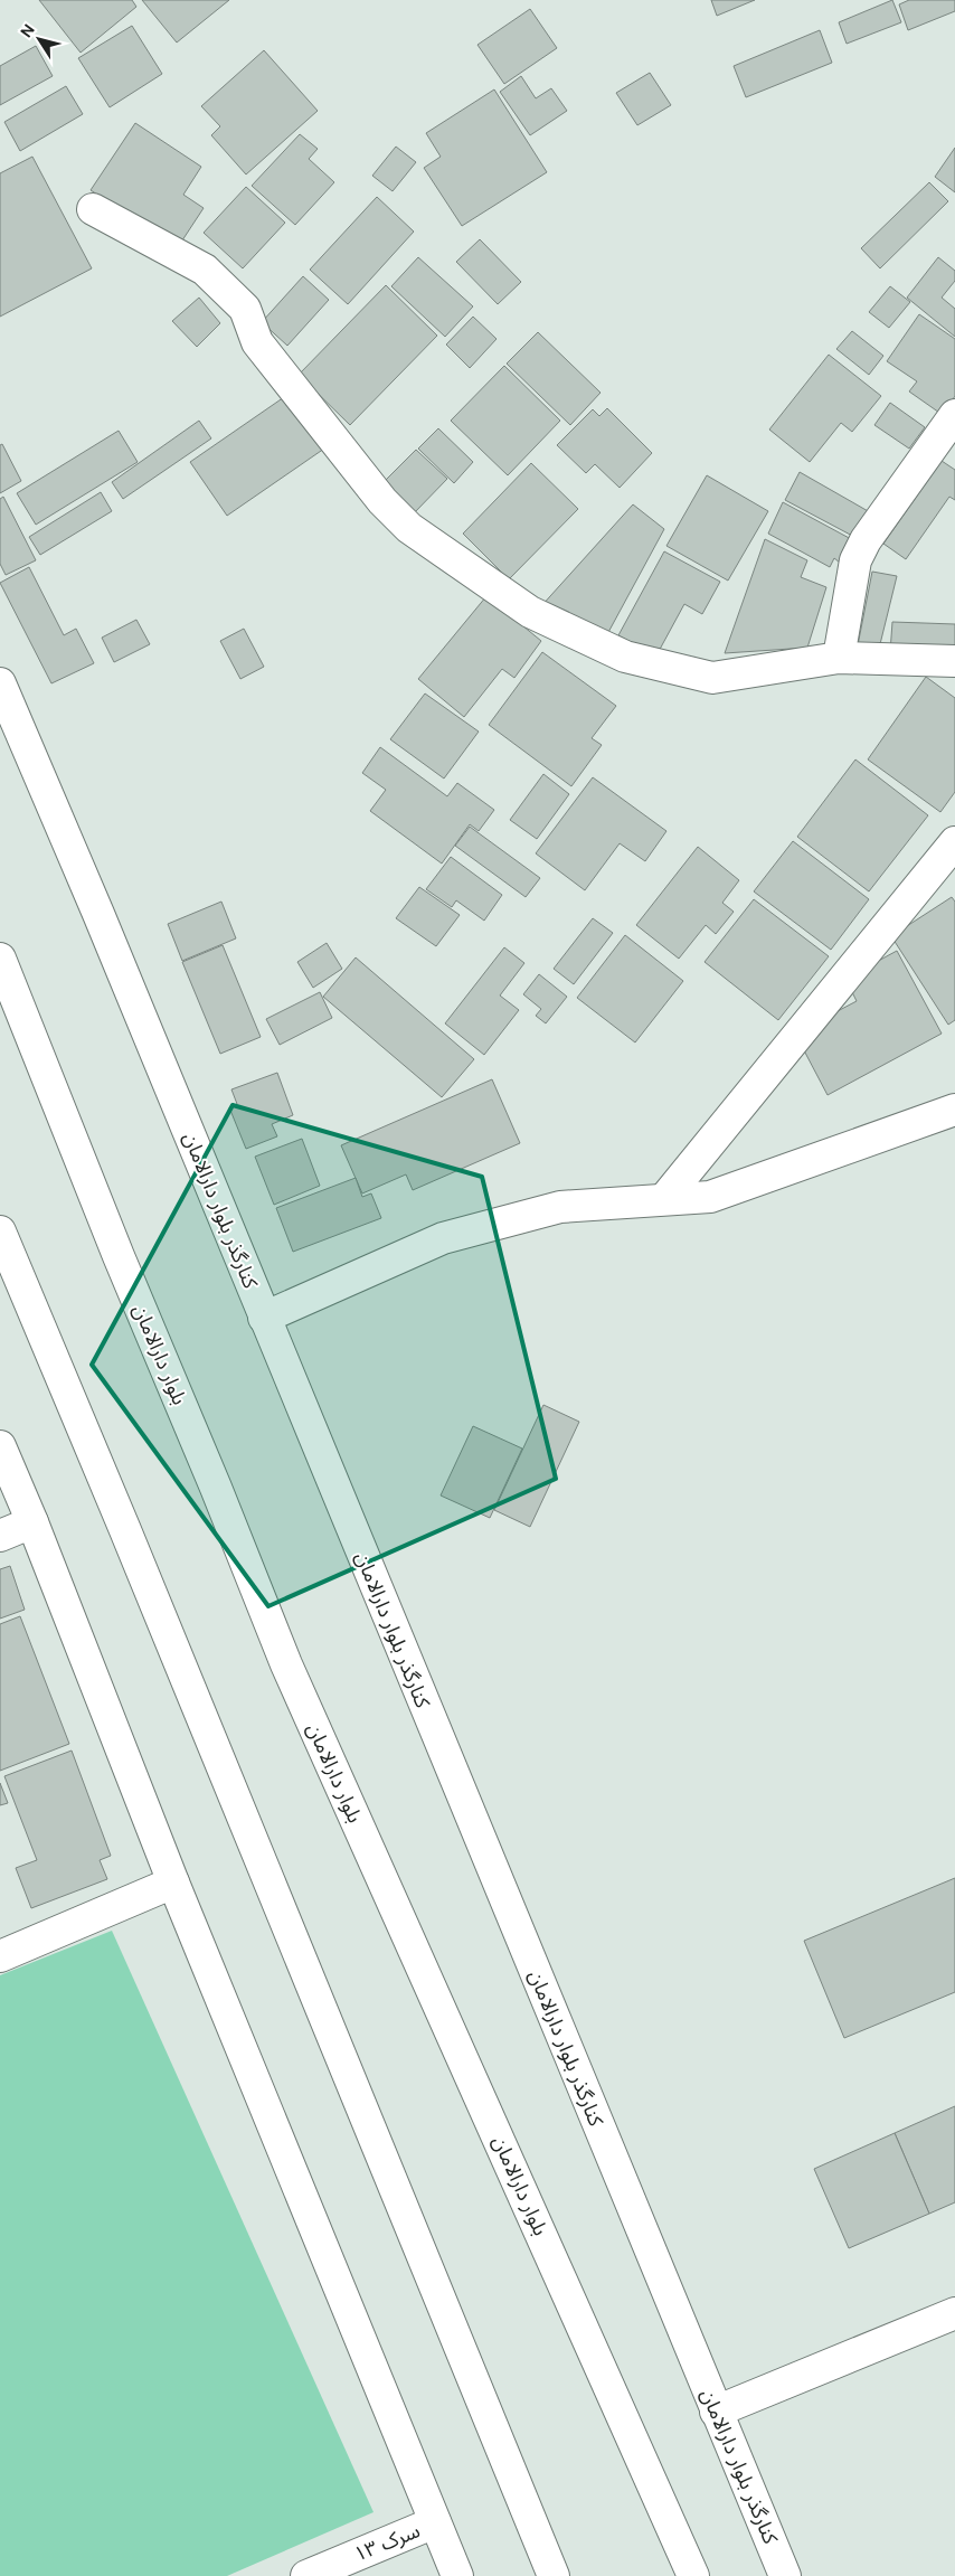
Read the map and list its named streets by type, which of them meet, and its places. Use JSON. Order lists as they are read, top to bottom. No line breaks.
{"streets":{"street":["کنارگذر بلوار دارالامان","بلوار دارالامان","سرک ۱۳"]},"north":"top left"}
